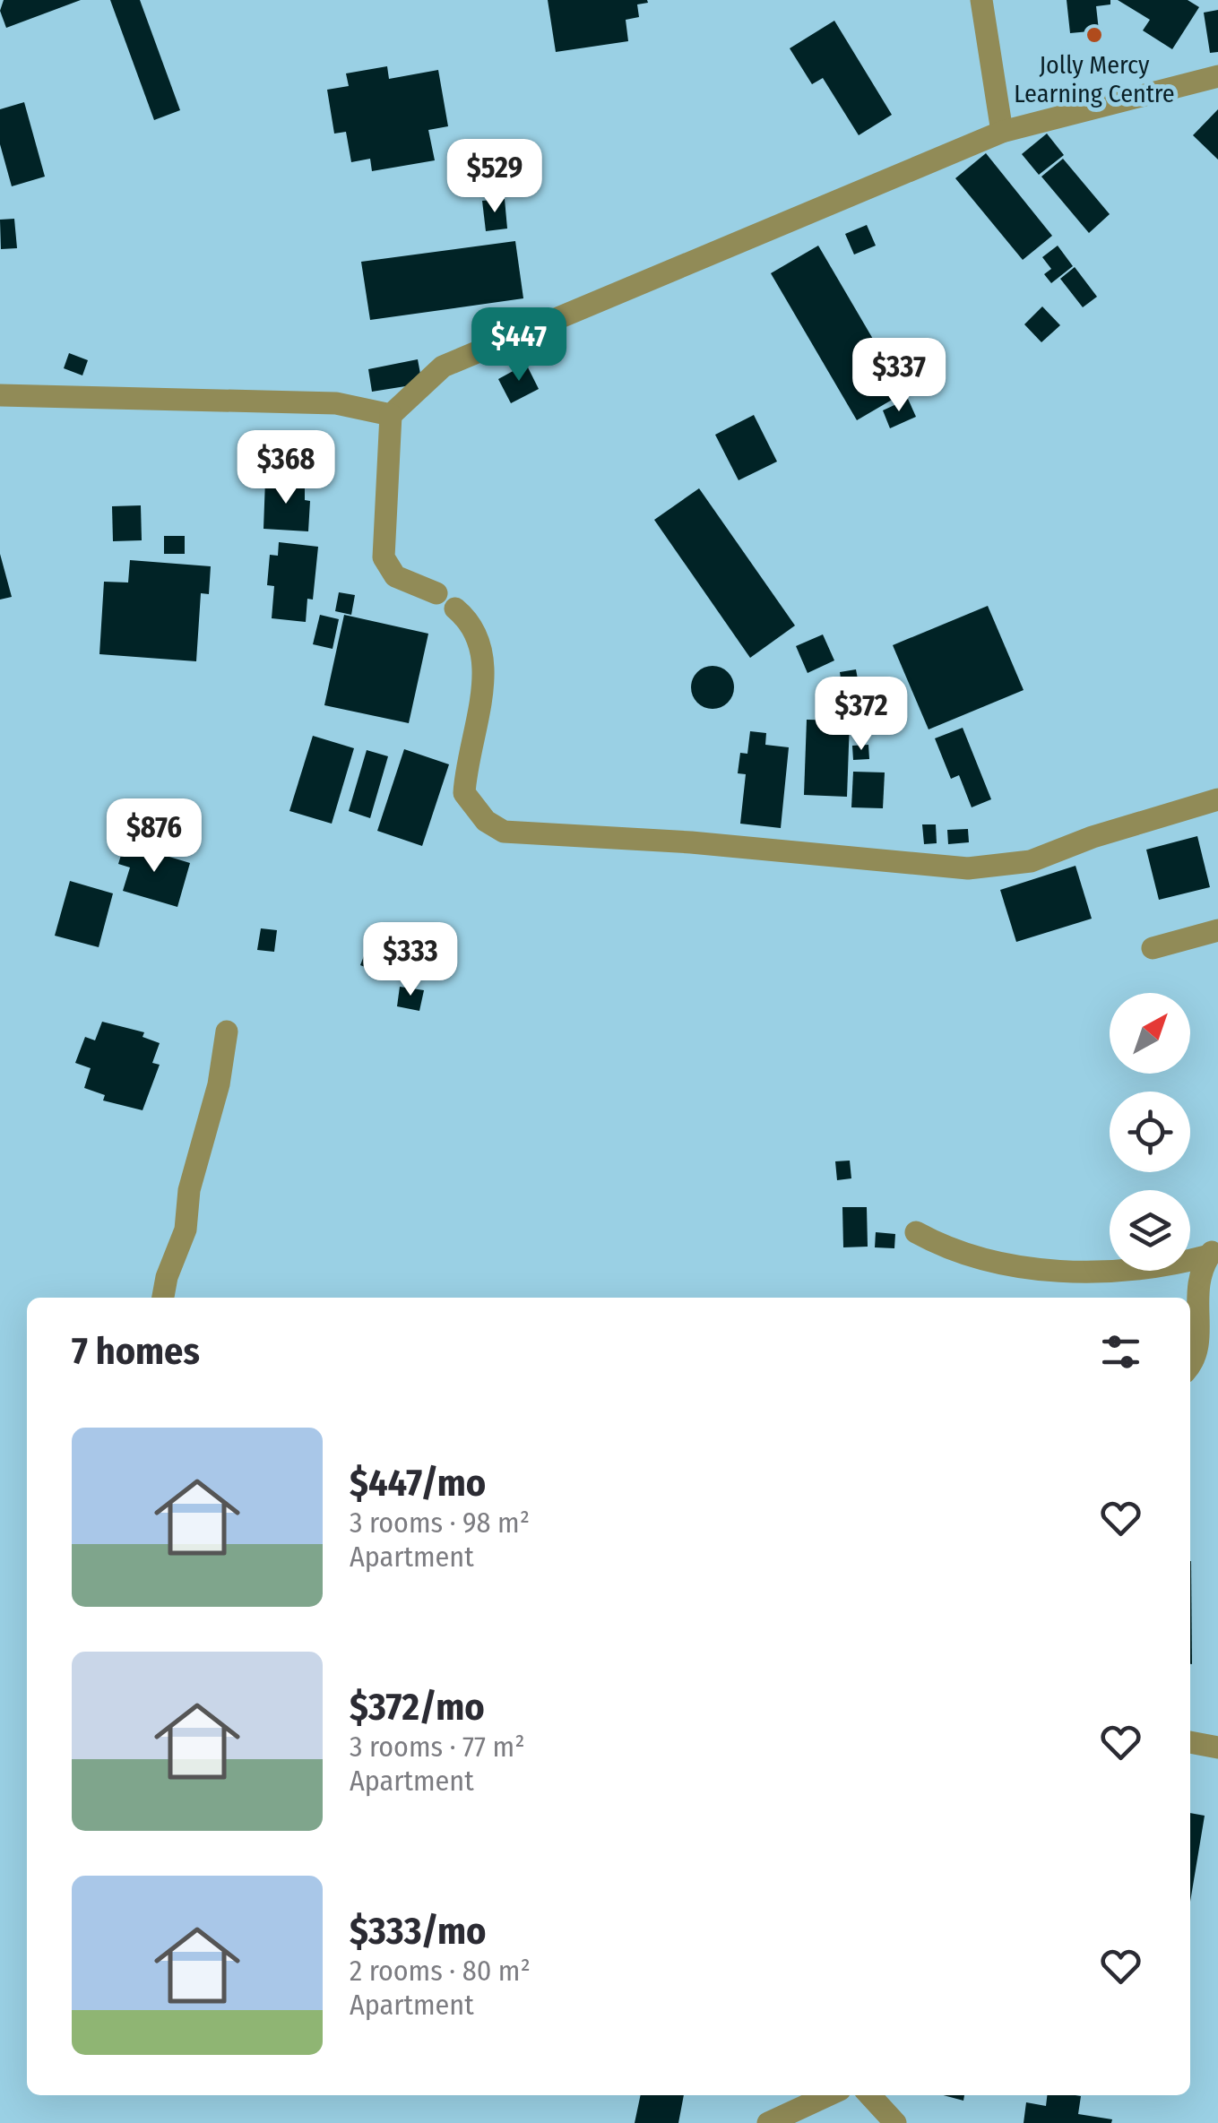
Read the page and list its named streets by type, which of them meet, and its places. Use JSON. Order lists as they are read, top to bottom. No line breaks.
{"places":["Jolly Mercy Learning Centre"],"north":"top right","page":{"price":["$529","$447","$337","$368","$372","$876","$333"],"heading":"7 homes","list":[{"name":"$447/mo","note":"3 rooms · 98 m² · Apartment"},{"name":"$372/mo","note":"3 rooms · 77 m² · Apartment"},{"name":"$333/mo","note":"2 rooms · 80 m² · Apartment"}]}}
